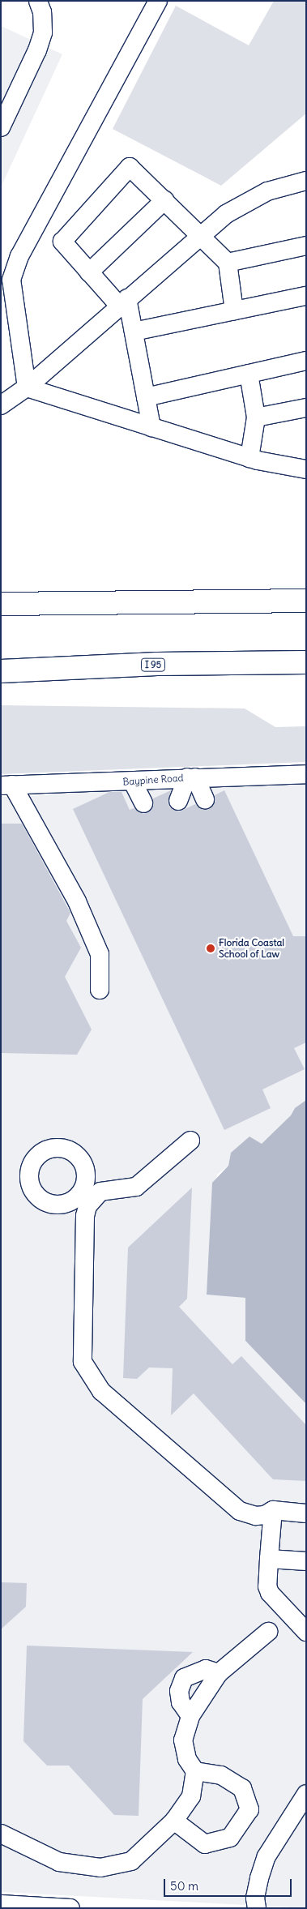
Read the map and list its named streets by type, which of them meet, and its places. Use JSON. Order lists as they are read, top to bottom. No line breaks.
{"streets":{"highway":["I 95"],"street":["Baypine Road"]},"places":["Florida Coastal School of Law"],"scale_bar":"50 m"}
